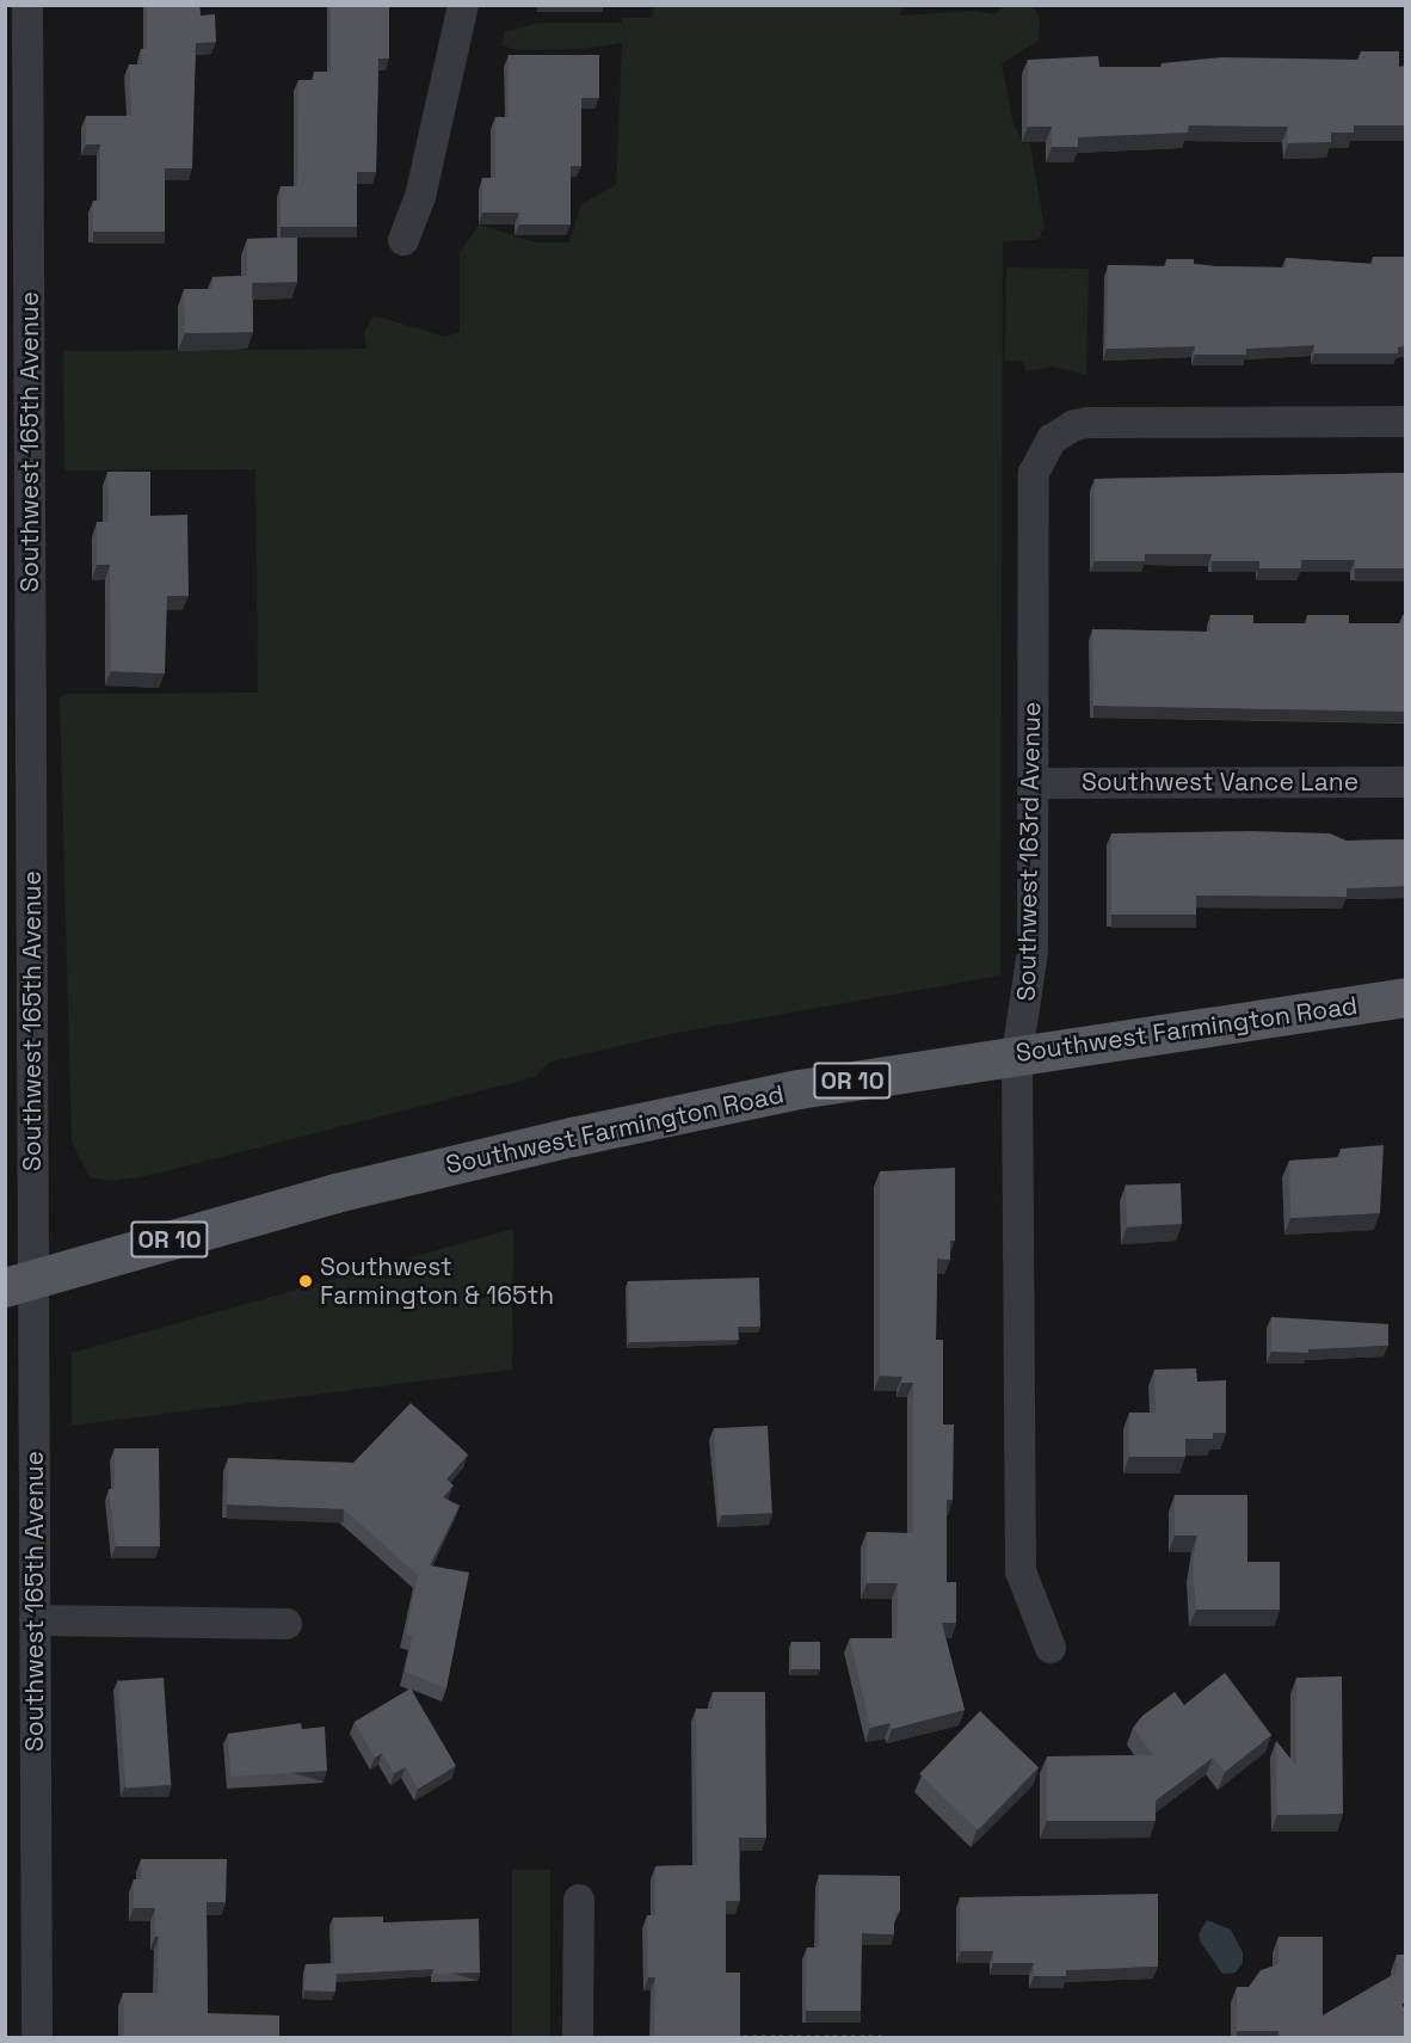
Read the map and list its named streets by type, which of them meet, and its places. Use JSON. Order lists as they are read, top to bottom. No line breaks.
{"streets":{"main road":["Southwest Farmington Road","OR 10"],"street":["Southwest 165th Avenue","Southwest Vance Lane","Southwest 163rd Avenue"]},"crossings":[["Southwest 165th Avenue","Southwest Farmington Road"],["Southwest Vance Lane","Southwest 163rd Avenue"],["Southwest 163rd Avenue","Southwest Farmington Road"]],"places":["Southwest Farmington & 165th"]}
